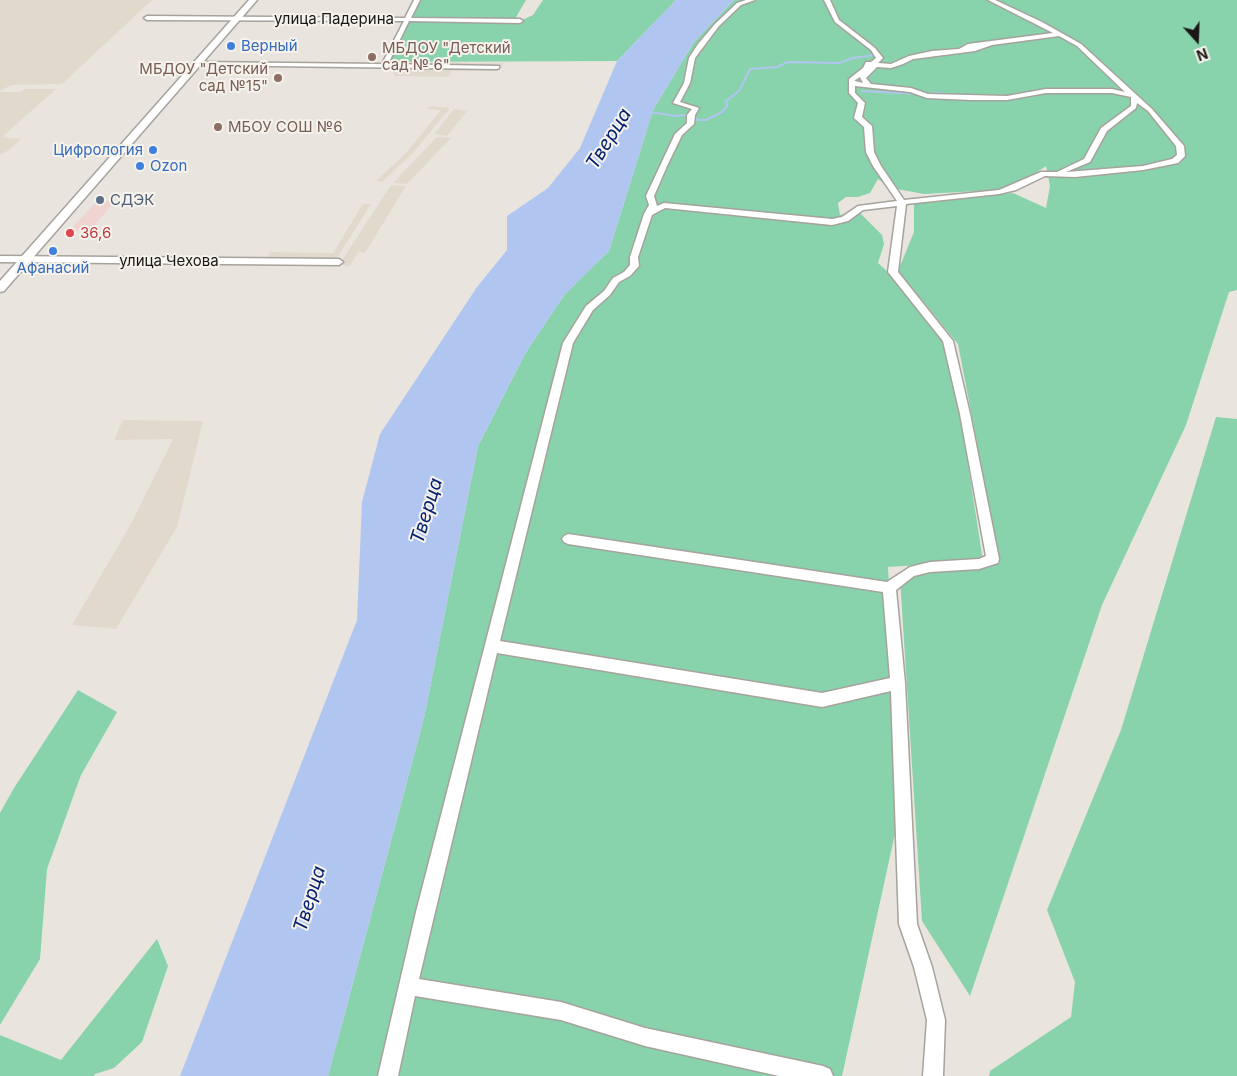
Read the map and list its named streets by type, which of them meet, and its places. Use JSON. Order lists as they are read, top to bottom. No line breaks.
{"streets":{"street":["улица Падерина","улица Чехова"]},"water":["Тверца"],"places":["Верный","МБДОУ \"Детский сад № 6\"","МБДОУ \"Детский сад №15\"","МБОУ СОШ №6","Цифрология","Ozon","СДЭК","36,6","Афанасий"],"north":"bottom"}
